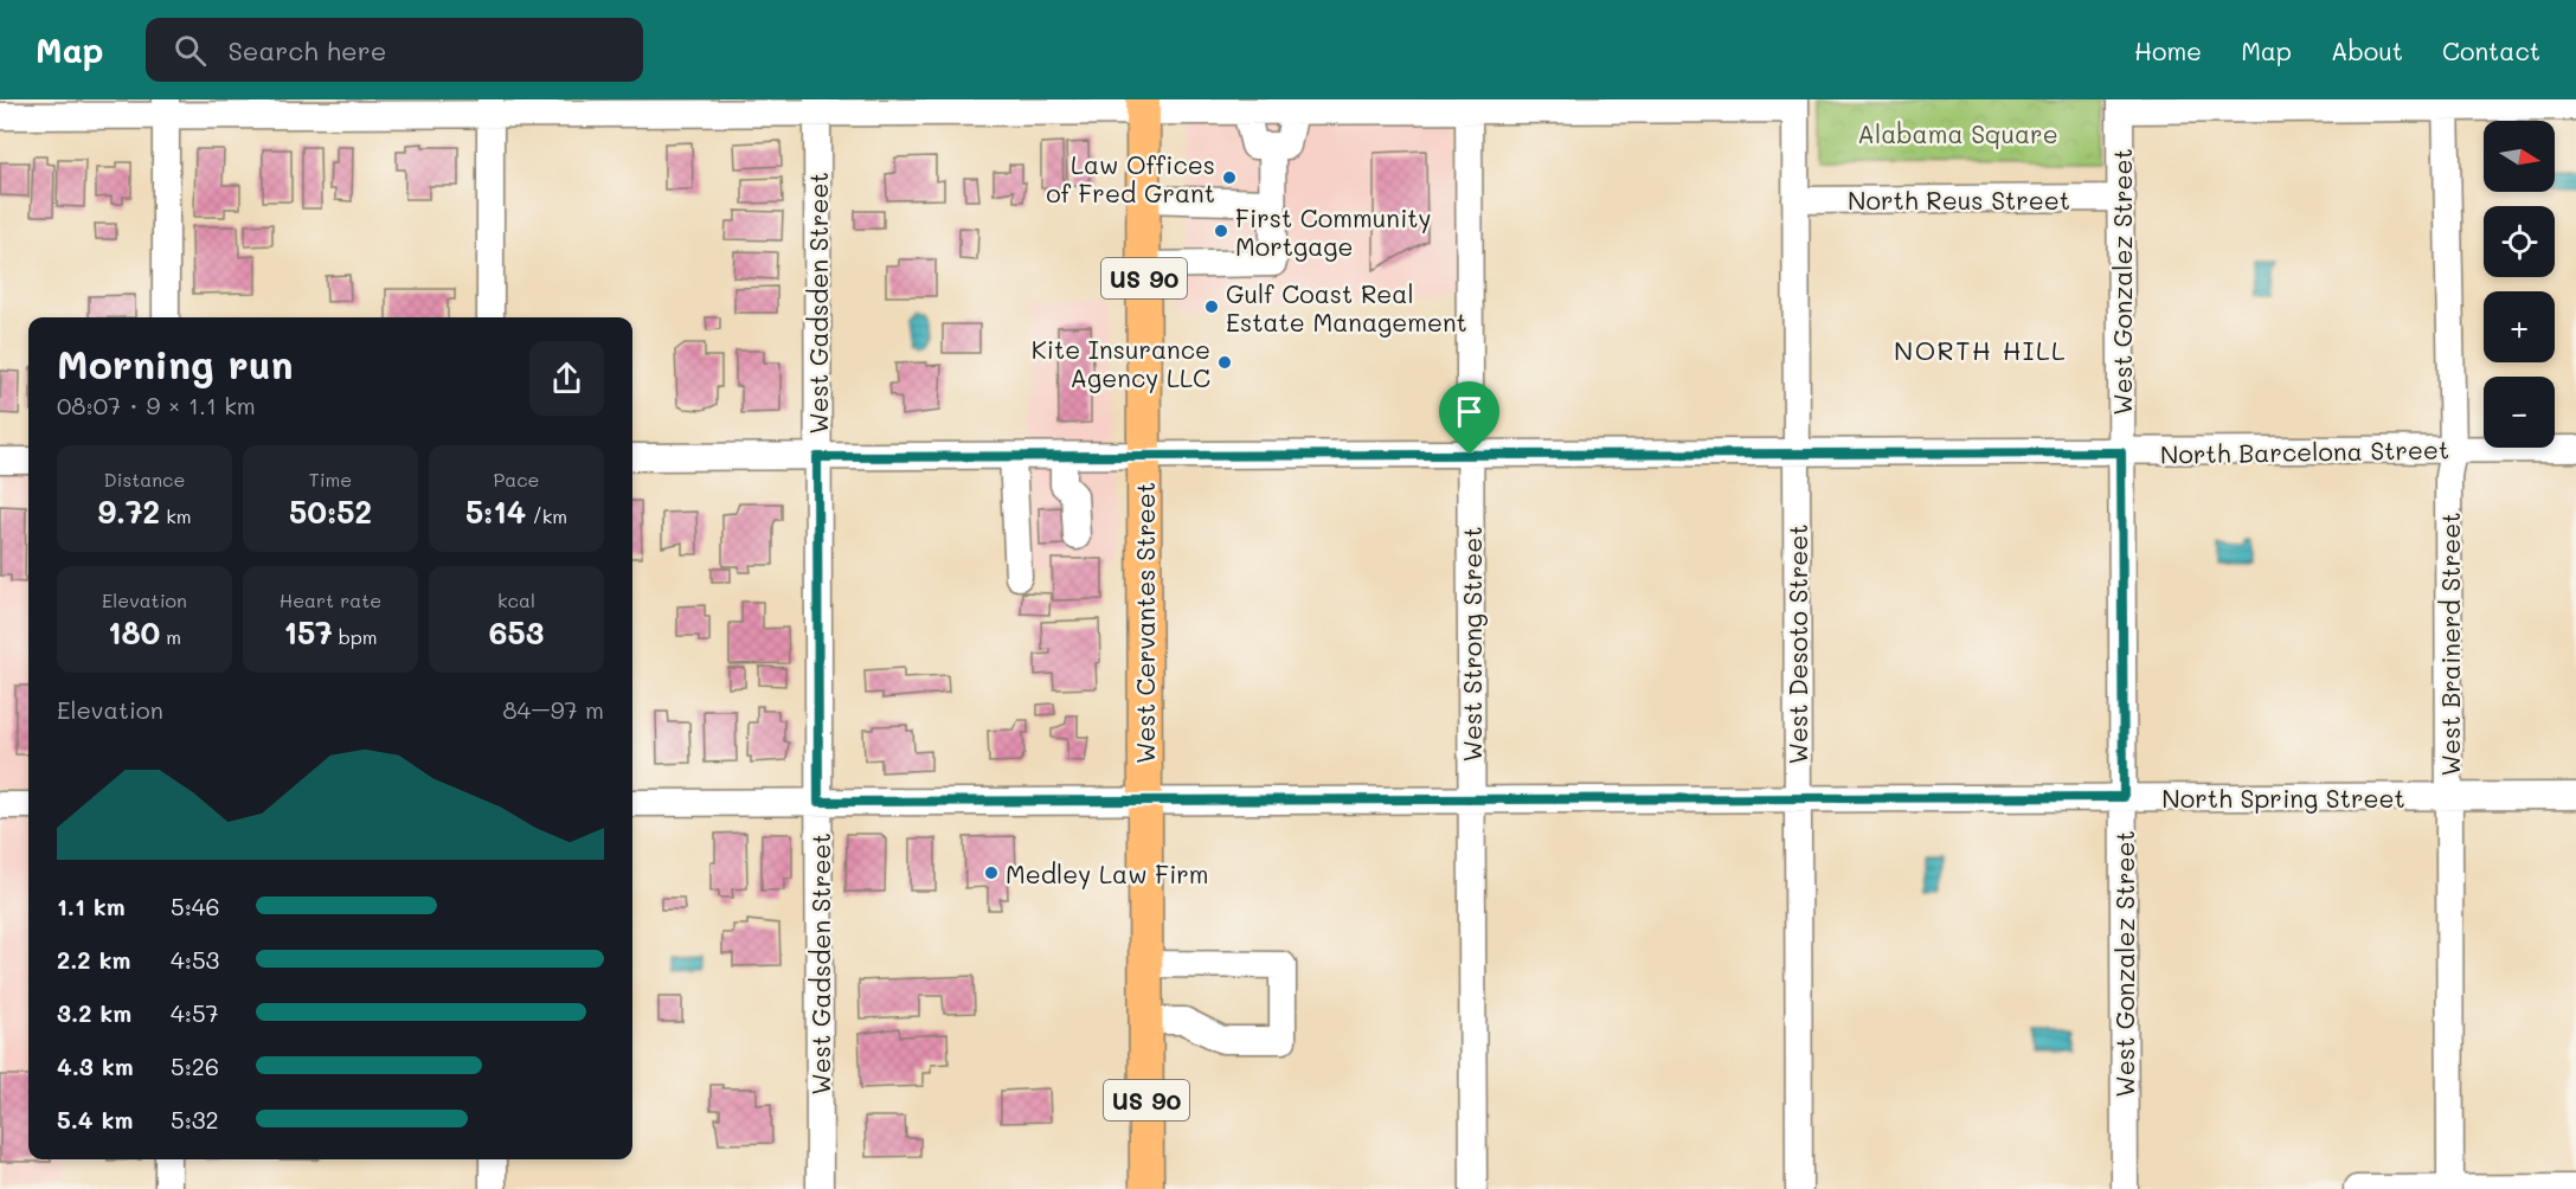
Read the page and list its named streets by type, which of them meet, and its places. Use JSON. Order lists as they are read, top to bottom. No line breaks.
{"streets":{"main road":["US 90","West Cervantes Street"],"street":["North Reus Street","West Gonzalez Street","West Gadsden Street","North Barcelona Street","West Strong Street","West Desoto Street","West Brainerd Street","North Spring Street"]},"crossings":[["North Reus Street","West Gonzalez Street"],["North Reus Street","West Desoto Street"],["West Gonzalez Street","North Barcelona Street"],["West Gonzalez Street","North Spring Street"],["West Gadsden Street","North Barcelona Street"],["West Gadsden Street","North Spring Street"],["North Barcelona Street","West Cervantes Street"],["North Barcelona Street","West Strong Street"],["North Barcelona Street","West Desoto Street"],["North Barcelona Street","West Brainerd Street"],["West Cervantes Street","North Spring Street"],["West Strong Street","North Spring Street"],["West Desoto Street","North Spring Street"],["West Brainerd Street","North Spring Street"]],"districts":["NORTH HILL"],"parks":["Alabama Square"],"places":["Law Offices of Fred Grant","First Community Mortgage","Gulf Coast Real Estate Management","Kite Insurance Agency LLC","Medley Law Firm"],"north":"right","page":{"header":"Map","search":"Search here","nav":["Home","Map","About","Contact"],"map_buttons":["+","−"],"heading":["Morning run","08:07 · 9 × 1.1 km"],"stats":[["Distance","9.72 km"],["Time","50:52"],["Pace","5:14 /km"],["Elevation","180 m"],["Heart rate","157 bpm"],["kcal","653"]],"chart":["Elevation","84–97 m"],"list":[{"name":"1.1 km","note":"5:46"},{"name":"2.2 km","note":"4:53"},{"name":"3.2 km","note":"4:57"},{"name":"4.3 km","note":"5:26"},{"name":"5.4 km","note":"5:32"}]}}
